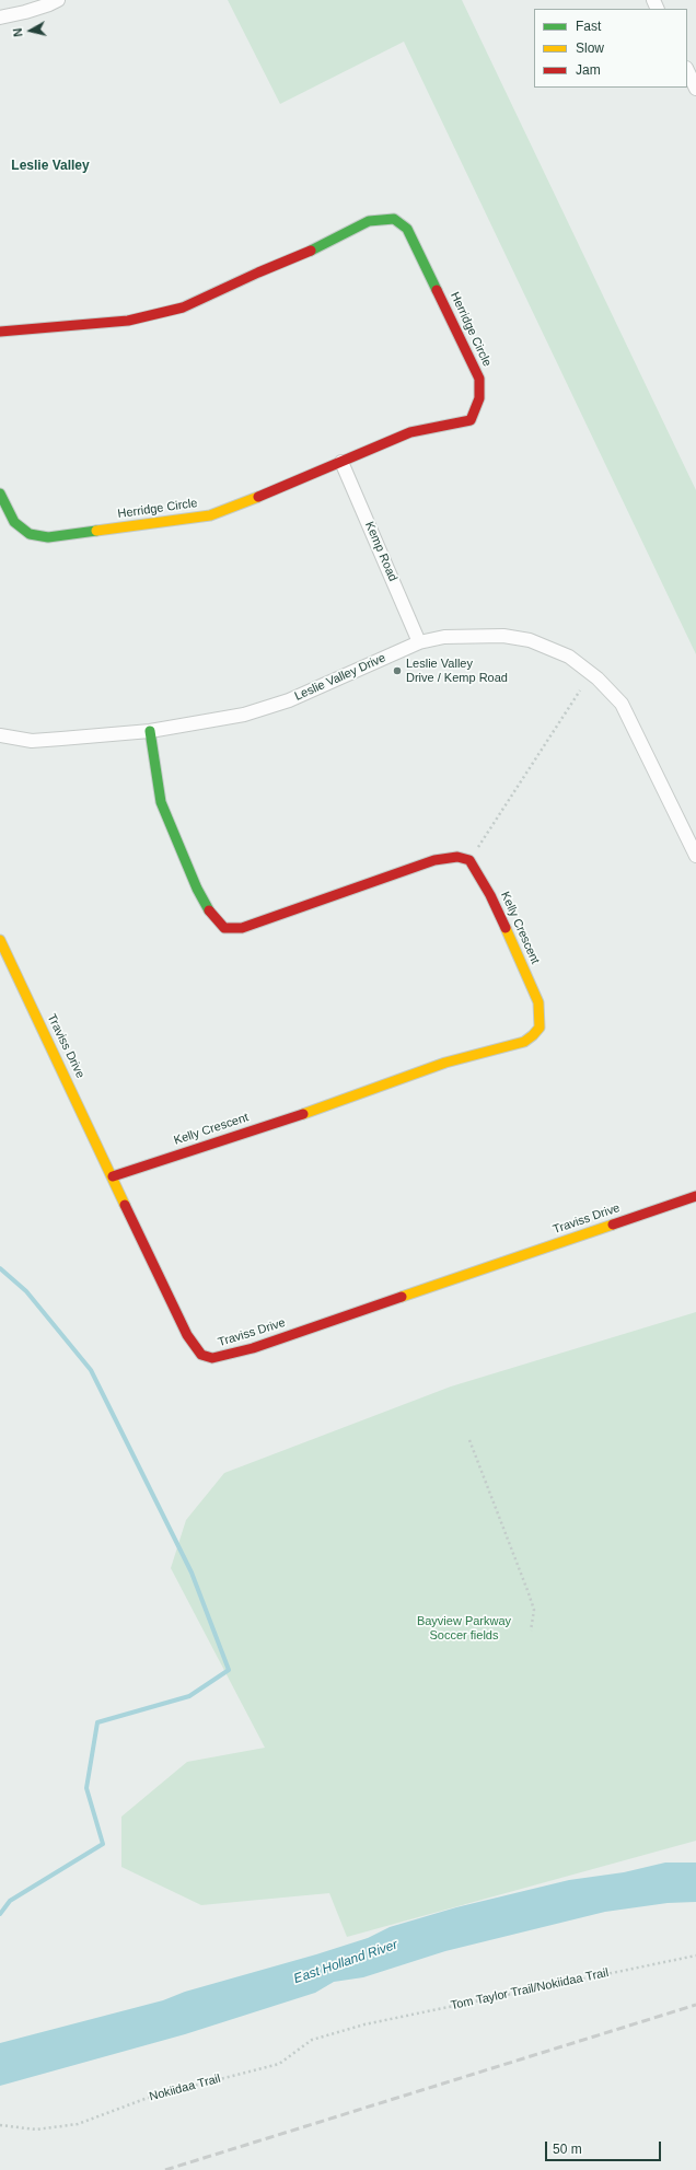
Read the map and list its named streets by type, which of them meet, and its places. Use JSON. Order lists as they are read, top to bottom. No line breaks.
{"streets":{"street":["Herridge Circle","Kemp Road","Leslie Valley Drive","Kelly Crescent","Traviss Drive"],"path":["Tom Taylor Trail/Nokiidaa Trail","Nokiidaa Trail"]},"crossings":[["Herridge Circle","Kemp Road"],["Kemp Road","Leslie Valley Drive"],["Kelly Crescent","Traviss Drive"],["Tom Taylor Trail/Nokiidaa Trail","Nokiidaa Trail"]],"districts":["Leslie Valley"],"water":["East Holland River"],"parks":["Bayview Parkway Soccer fields"],"places":["Leslie Valley Drive / Kemp Road"],"legend":["Fast","Slow","Jam"],"scale_bar":"50 m","north":"left"}
